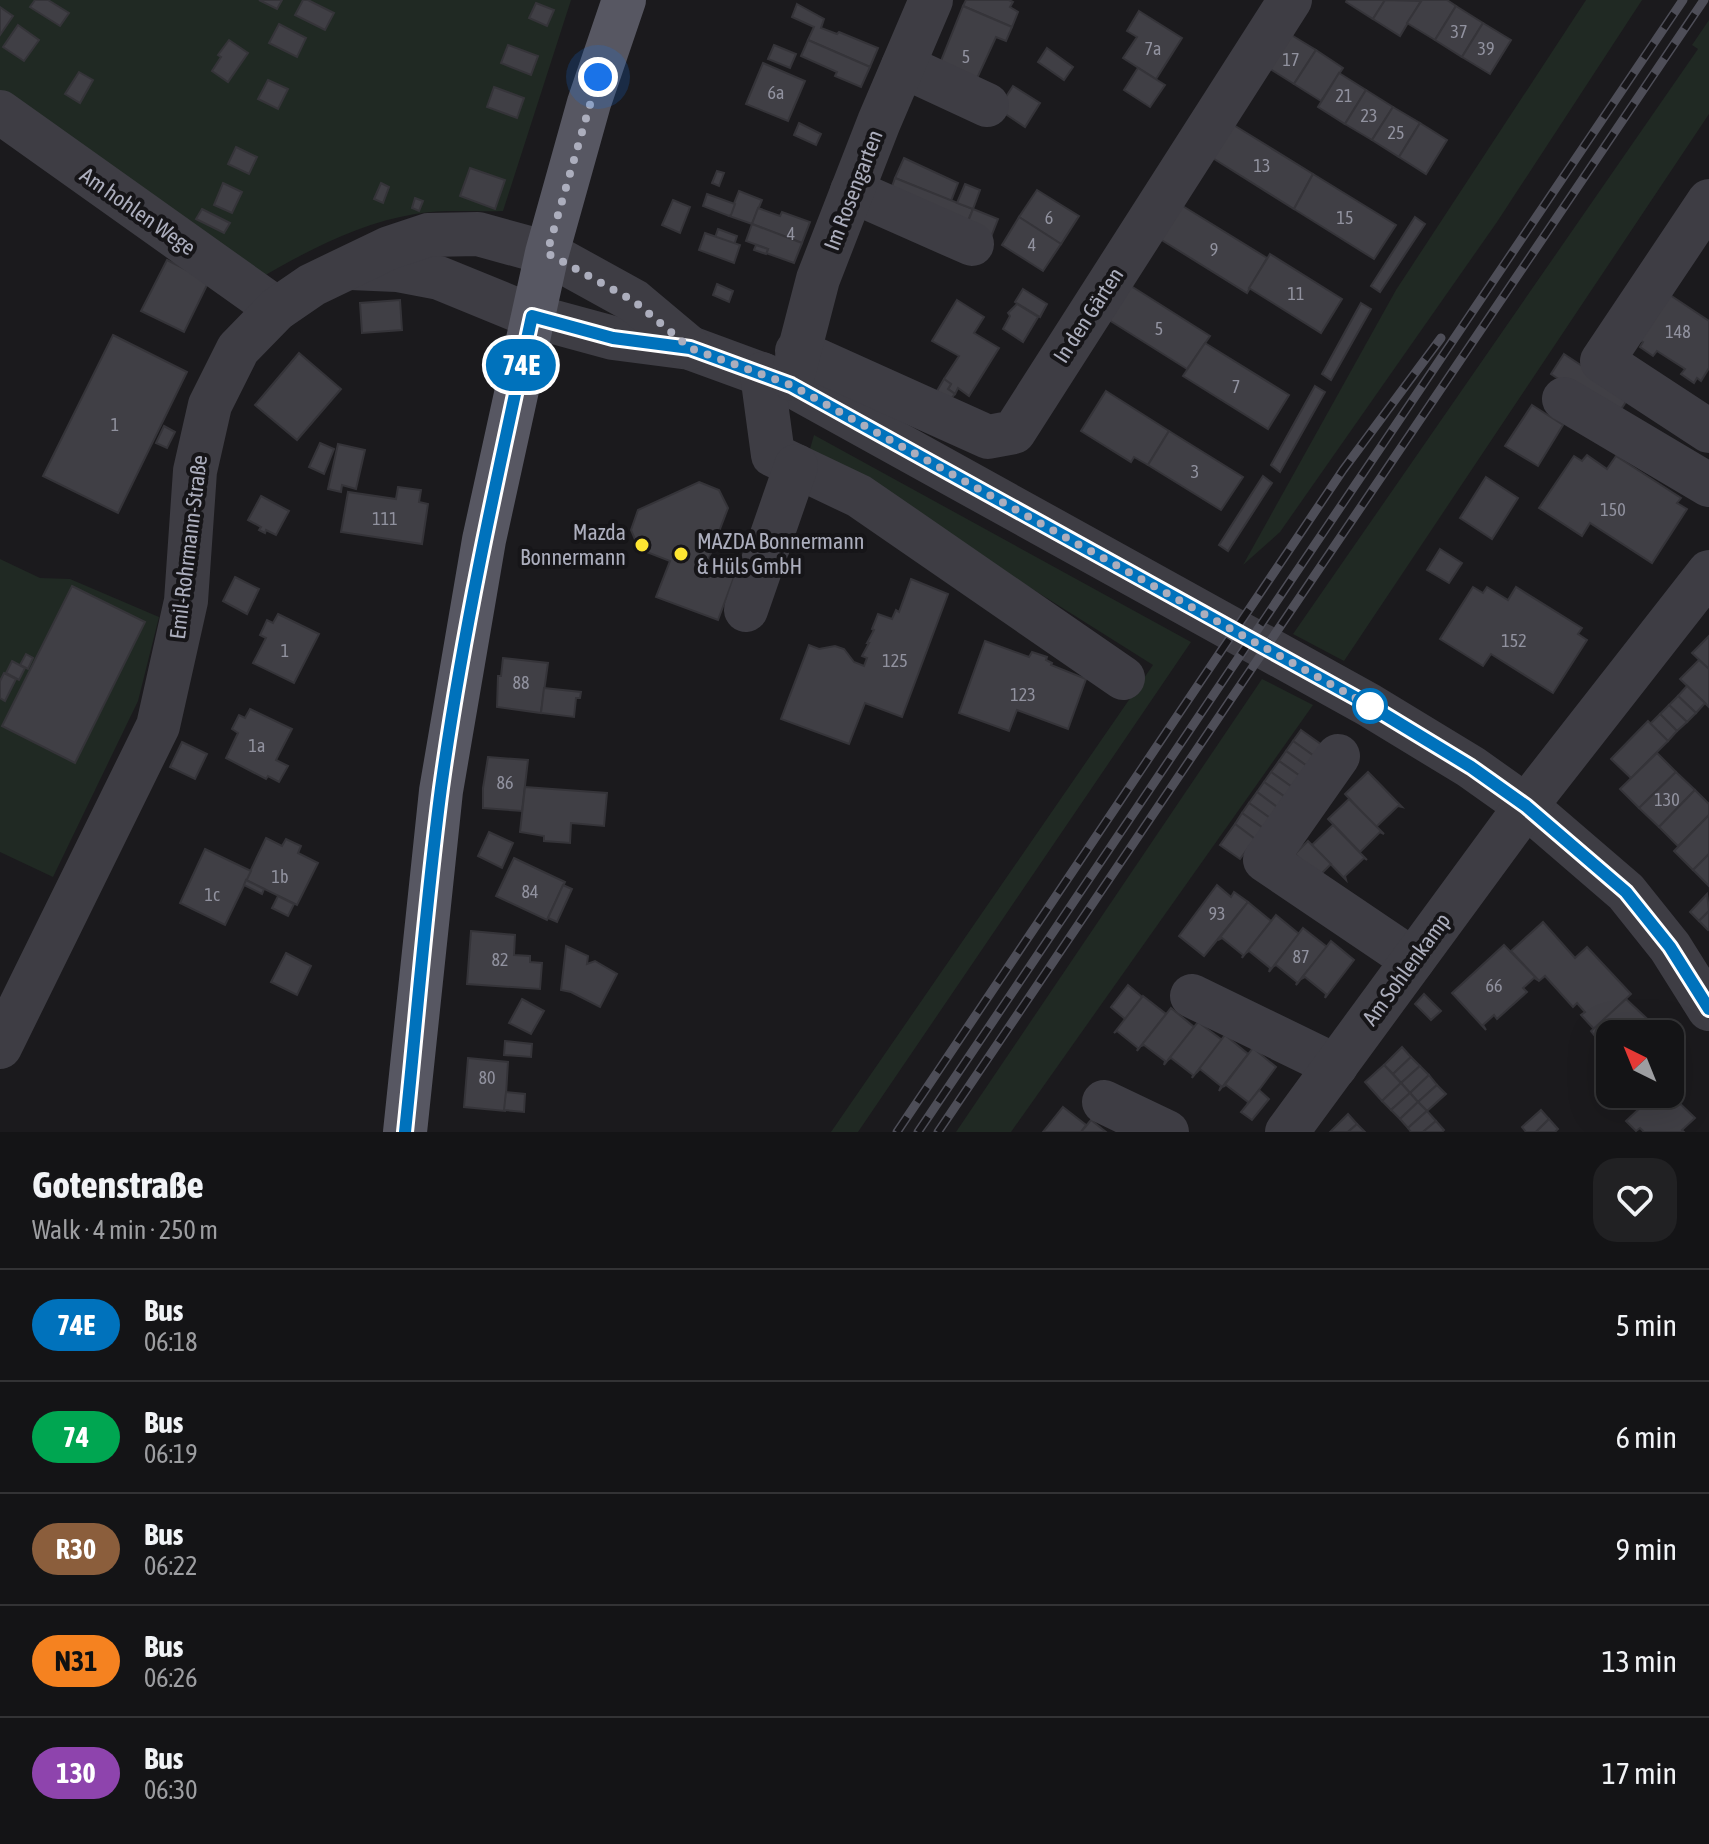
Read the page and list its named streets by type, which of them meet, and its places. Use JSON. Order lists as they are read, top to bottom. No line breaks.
{"streets":{"street":["Im Rosengarten","Am hohlen Wege","In den Gärten","Emil-Rohrmann-Straße","Am Sohlenkamp"]},"crossings":[["Im Rosengarten","In den Gärten"],["Am hohlen Wege","Emil-Rohrmann-Straße"]],"places":["Mazda Bonnermann","MAZDA Bonnermann & Hüls GmbH"],"lines":["bus line 74E"],"house_numbers":["37","7a","39","5","17","6a","21","23","25","13","6","15","4","4","9","11","5","148","7","1","3","150","111","152","1","125","88","123","1a","86","130","1b","84","1c","93","87","82","66","80"],"north":"top left","page":{"on_map":"74E","heading":["Gotenstraße","Walk · 4 min · 250 m"],"list":[{"mark":"74E","name":"Bus","note":"06:18","value":"5 min"},{"mark":"74","name":"Bus","note":"06:19","value":"6 min"},{"mark":"R30","name":"Bus","note":"06:22","value":"9 min"},{"mark":"N31","name":"Bus","note":"06:26","value":"13 min"},{"mark":"130","name":"Bus","note":"06:30","value":"17 min"}]}}
